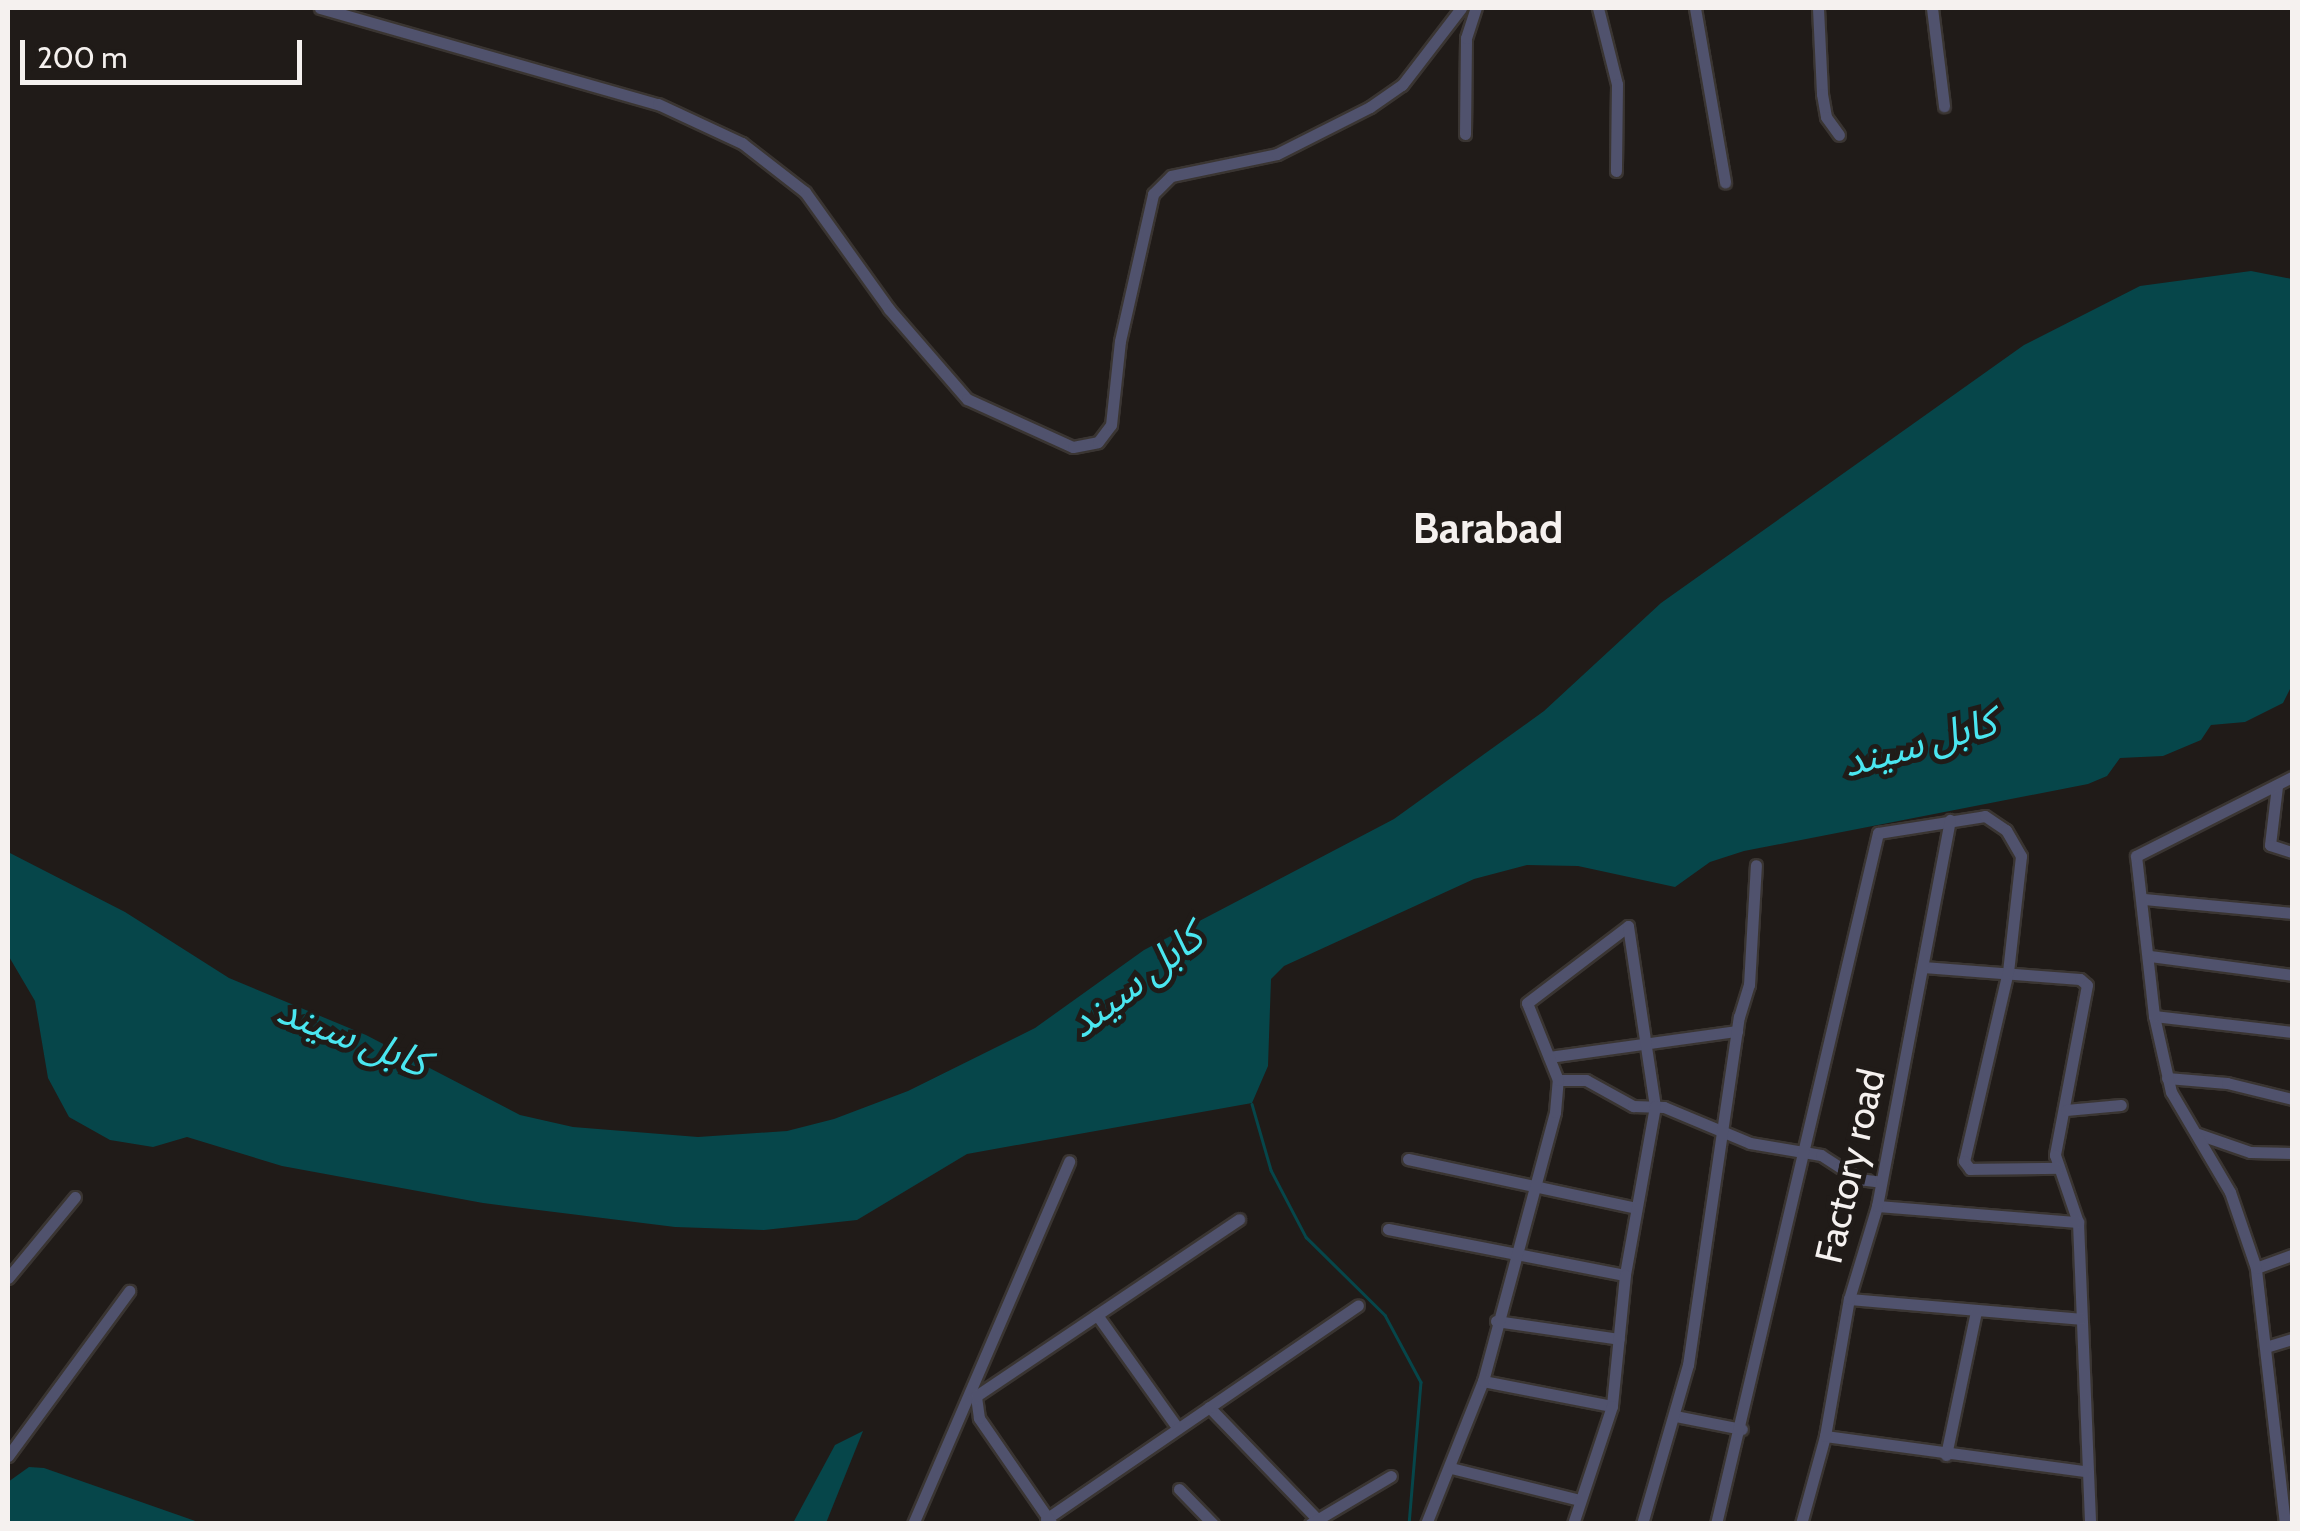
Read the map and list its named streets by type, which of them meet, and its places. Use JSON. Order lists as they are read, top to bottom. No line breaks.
{"streets":{"street":["Factory road"]},"districts":["Barabad"],"water":["کابل سيند"],"scale_bar":"200 m"}
